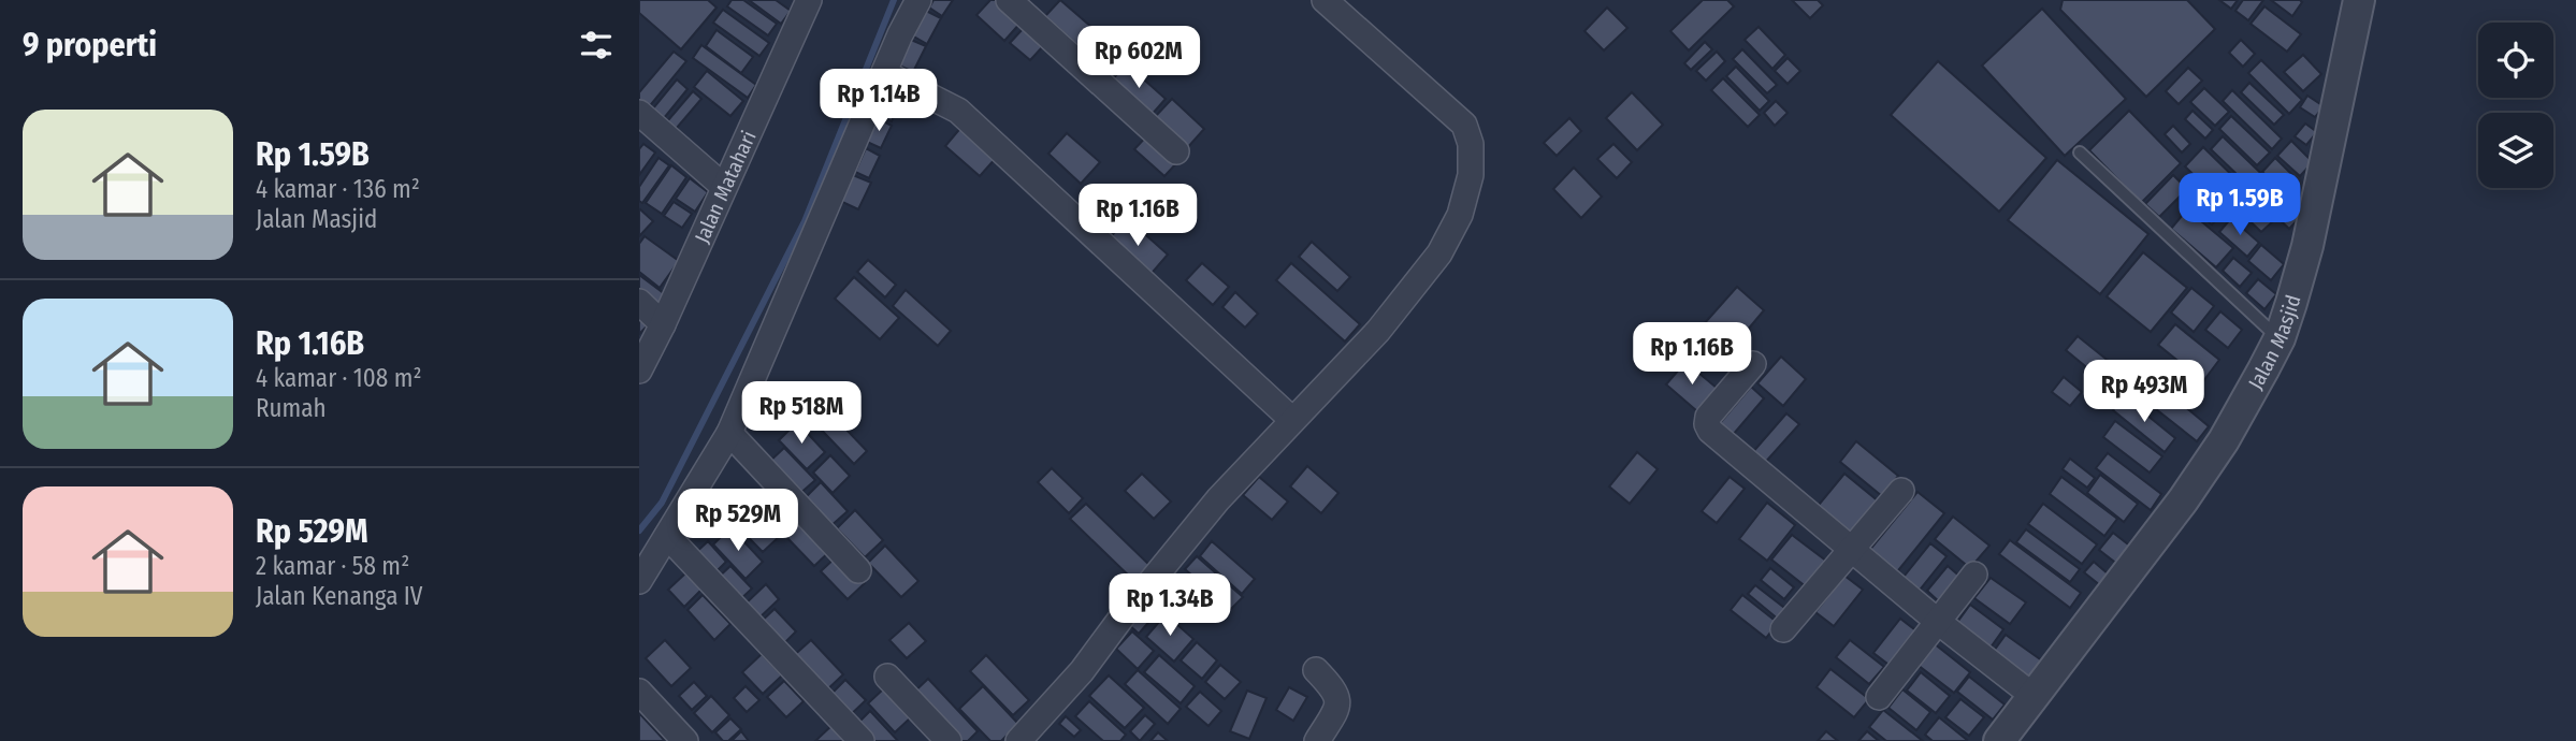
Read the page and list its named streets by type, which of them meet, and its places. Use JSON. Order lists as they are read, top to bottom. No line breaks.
{"streets":{"street":["Jalan Matahari","Jalan Masjid"]},"page":{"heading":"9 properti","price":["Rp 602M","Rp 1.14B","Rp 1.59B","Rp 1.16B","Rp 1.16B","Rp 493M","Rp 518M","Rp 529M","Rp 1.34B"],"list":[{"name":"Rp 1.59B","note":"4 kamar · 136 m² · Jalan Masjid"},{"name":"Rp 1.16B","note":"4 kamar · 108 m² · Rumah"},{"name":"Rp 529M","note":"2 kamar · 58 m² · Jalan Kenanga IV"}]}}
